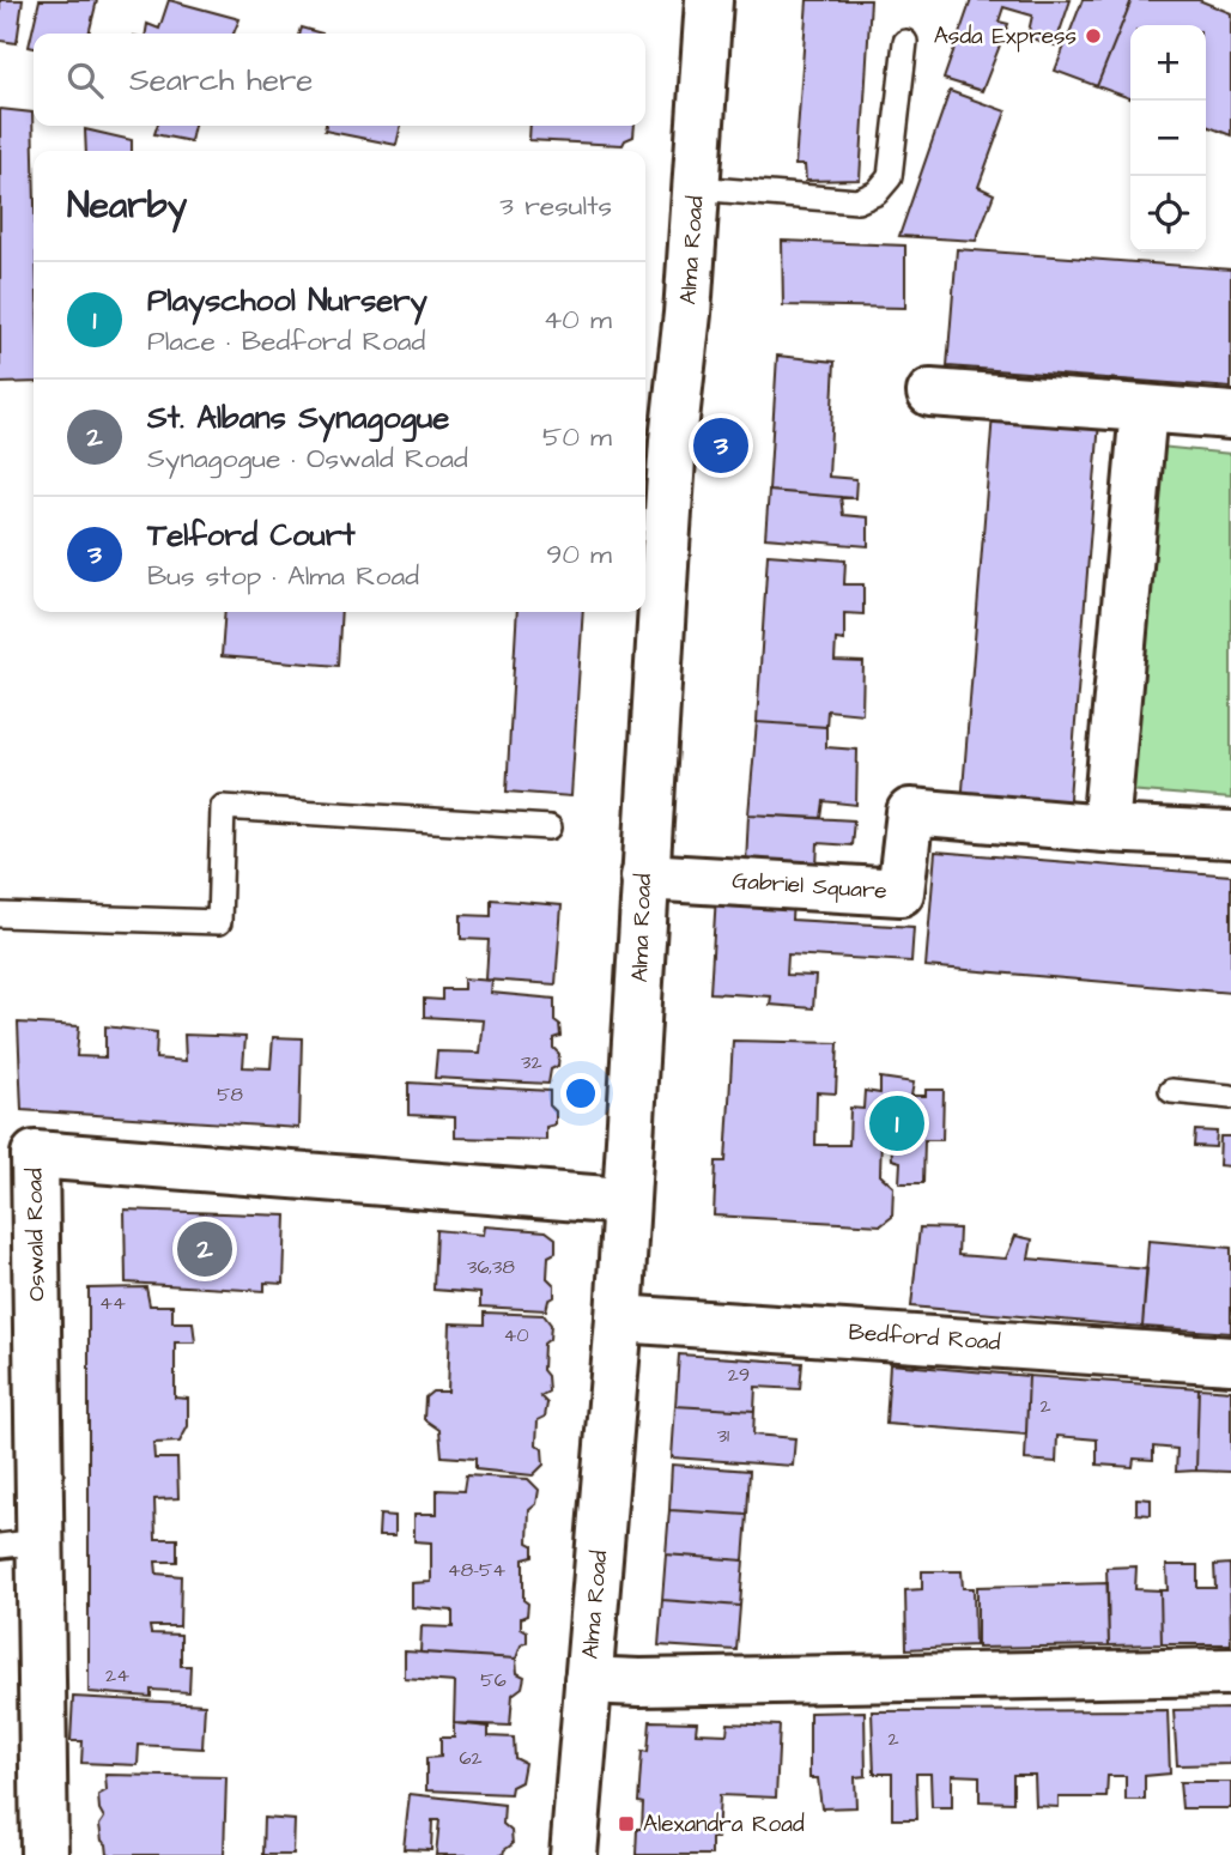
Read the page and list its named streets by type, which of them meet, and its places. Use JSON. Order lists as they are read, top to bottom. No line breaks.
{"streets":{"street":["Alma Road","Gabriel Square","Oswald Road","Bedford Road"]},"crossings":[["Alma Road","Gabriel Square"],["Alma Road","Oswald Road"],["Alma Road","Bedford Road"]],"places":{"other":["Asda Express"],"transit":["Alexandra Road"]},"house_numbers":["32","58","36,38","44","40","29","2","31","48-54","24","56","2","62"],"page":{"map_buttons":["+","−"],"search":"Search here","heading":["Nearby","3 results"],"list":[{"mark":"1","name":"Playschool Nursery","note":"Place · Bedford Road","value":"40 m"},{"mark":"2","name":"St. Albans Synagogue","note":"Synagogue · Oswald Road","value":"50 m"},{"mark":"3","name":"Telford Court","note":"Bus stop · Alma Road","value":"90 m"}],"pins":["3","1","2"]}}
